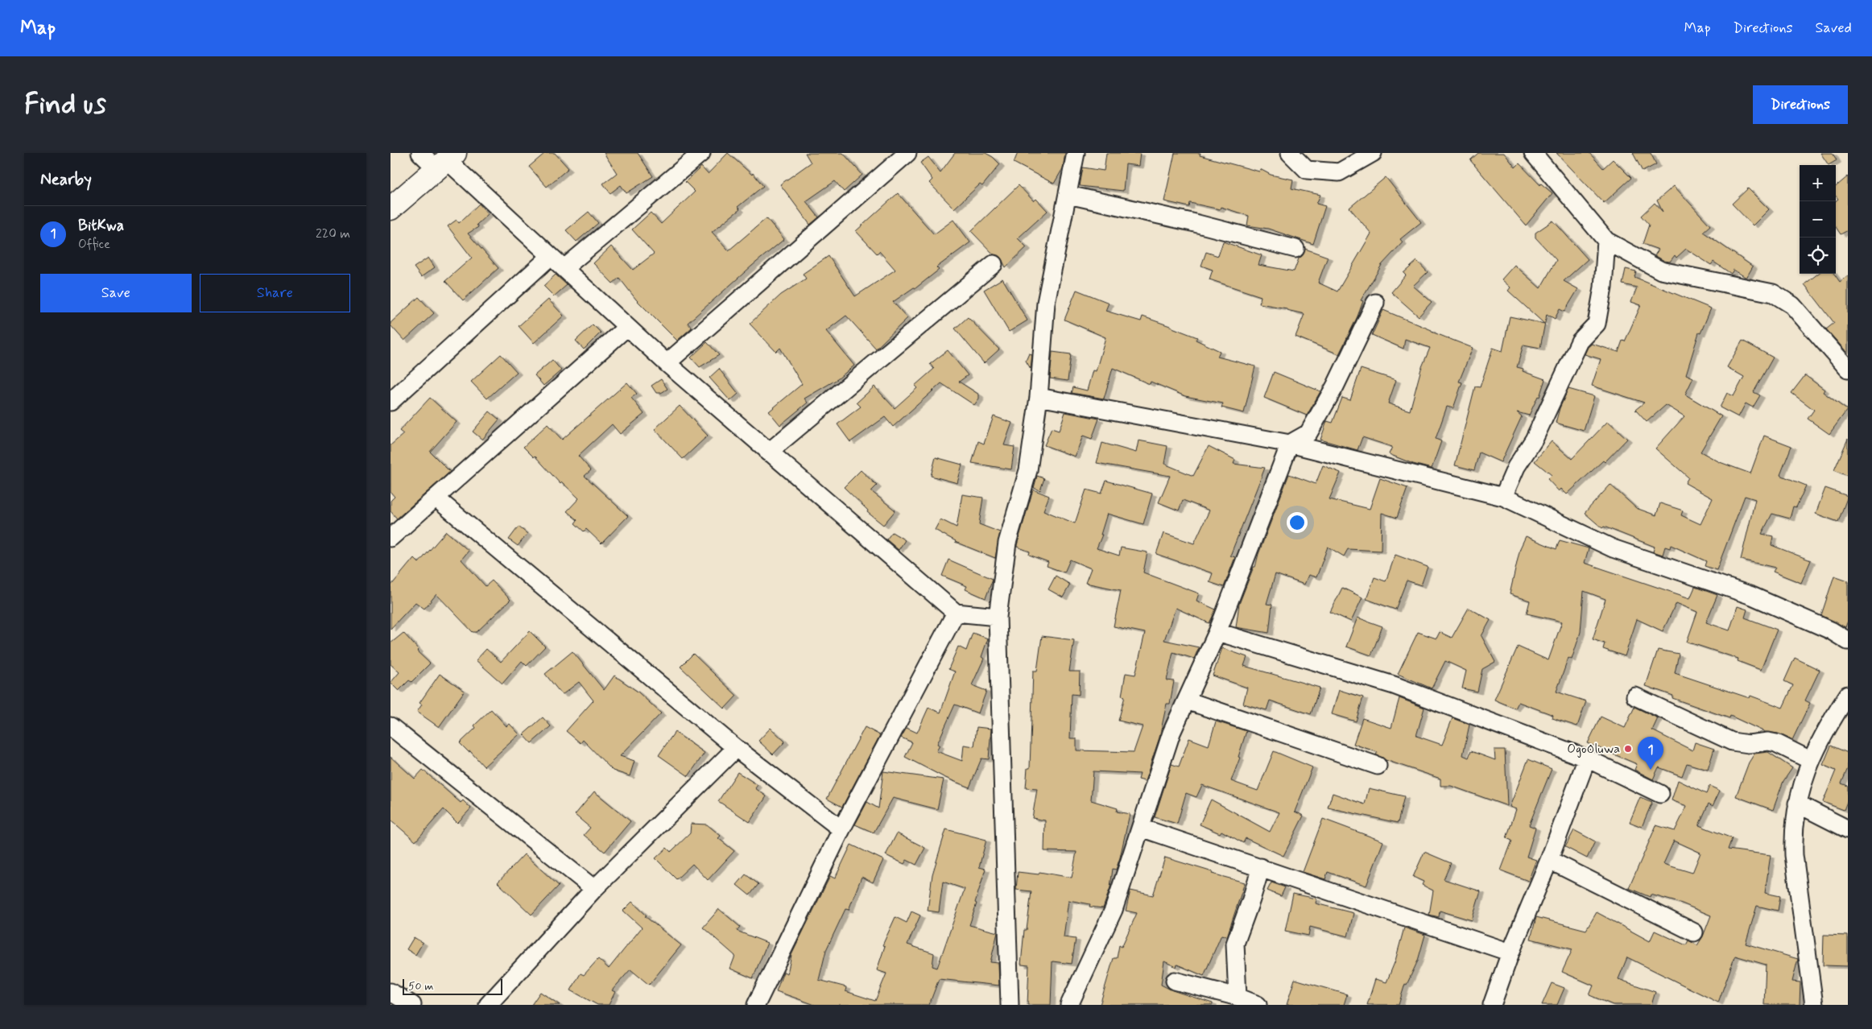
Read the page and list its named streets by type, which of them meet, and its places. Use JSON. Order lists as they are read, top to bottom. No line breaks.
{"places":["OgoOluwa"],"scale_bar":"50 m","page":{"header":"Map","nav":["Map","Directions","Saved"],"buttons":["Directions",["Save","Share"]],"title":"Find us","heading":"Nearby","map_buttons":["+","−"],"list":[{"mark":"1","name":"BitKwa","note":"Office","value":"220 m"}],"pins":"1","scale":"50 m"}}
